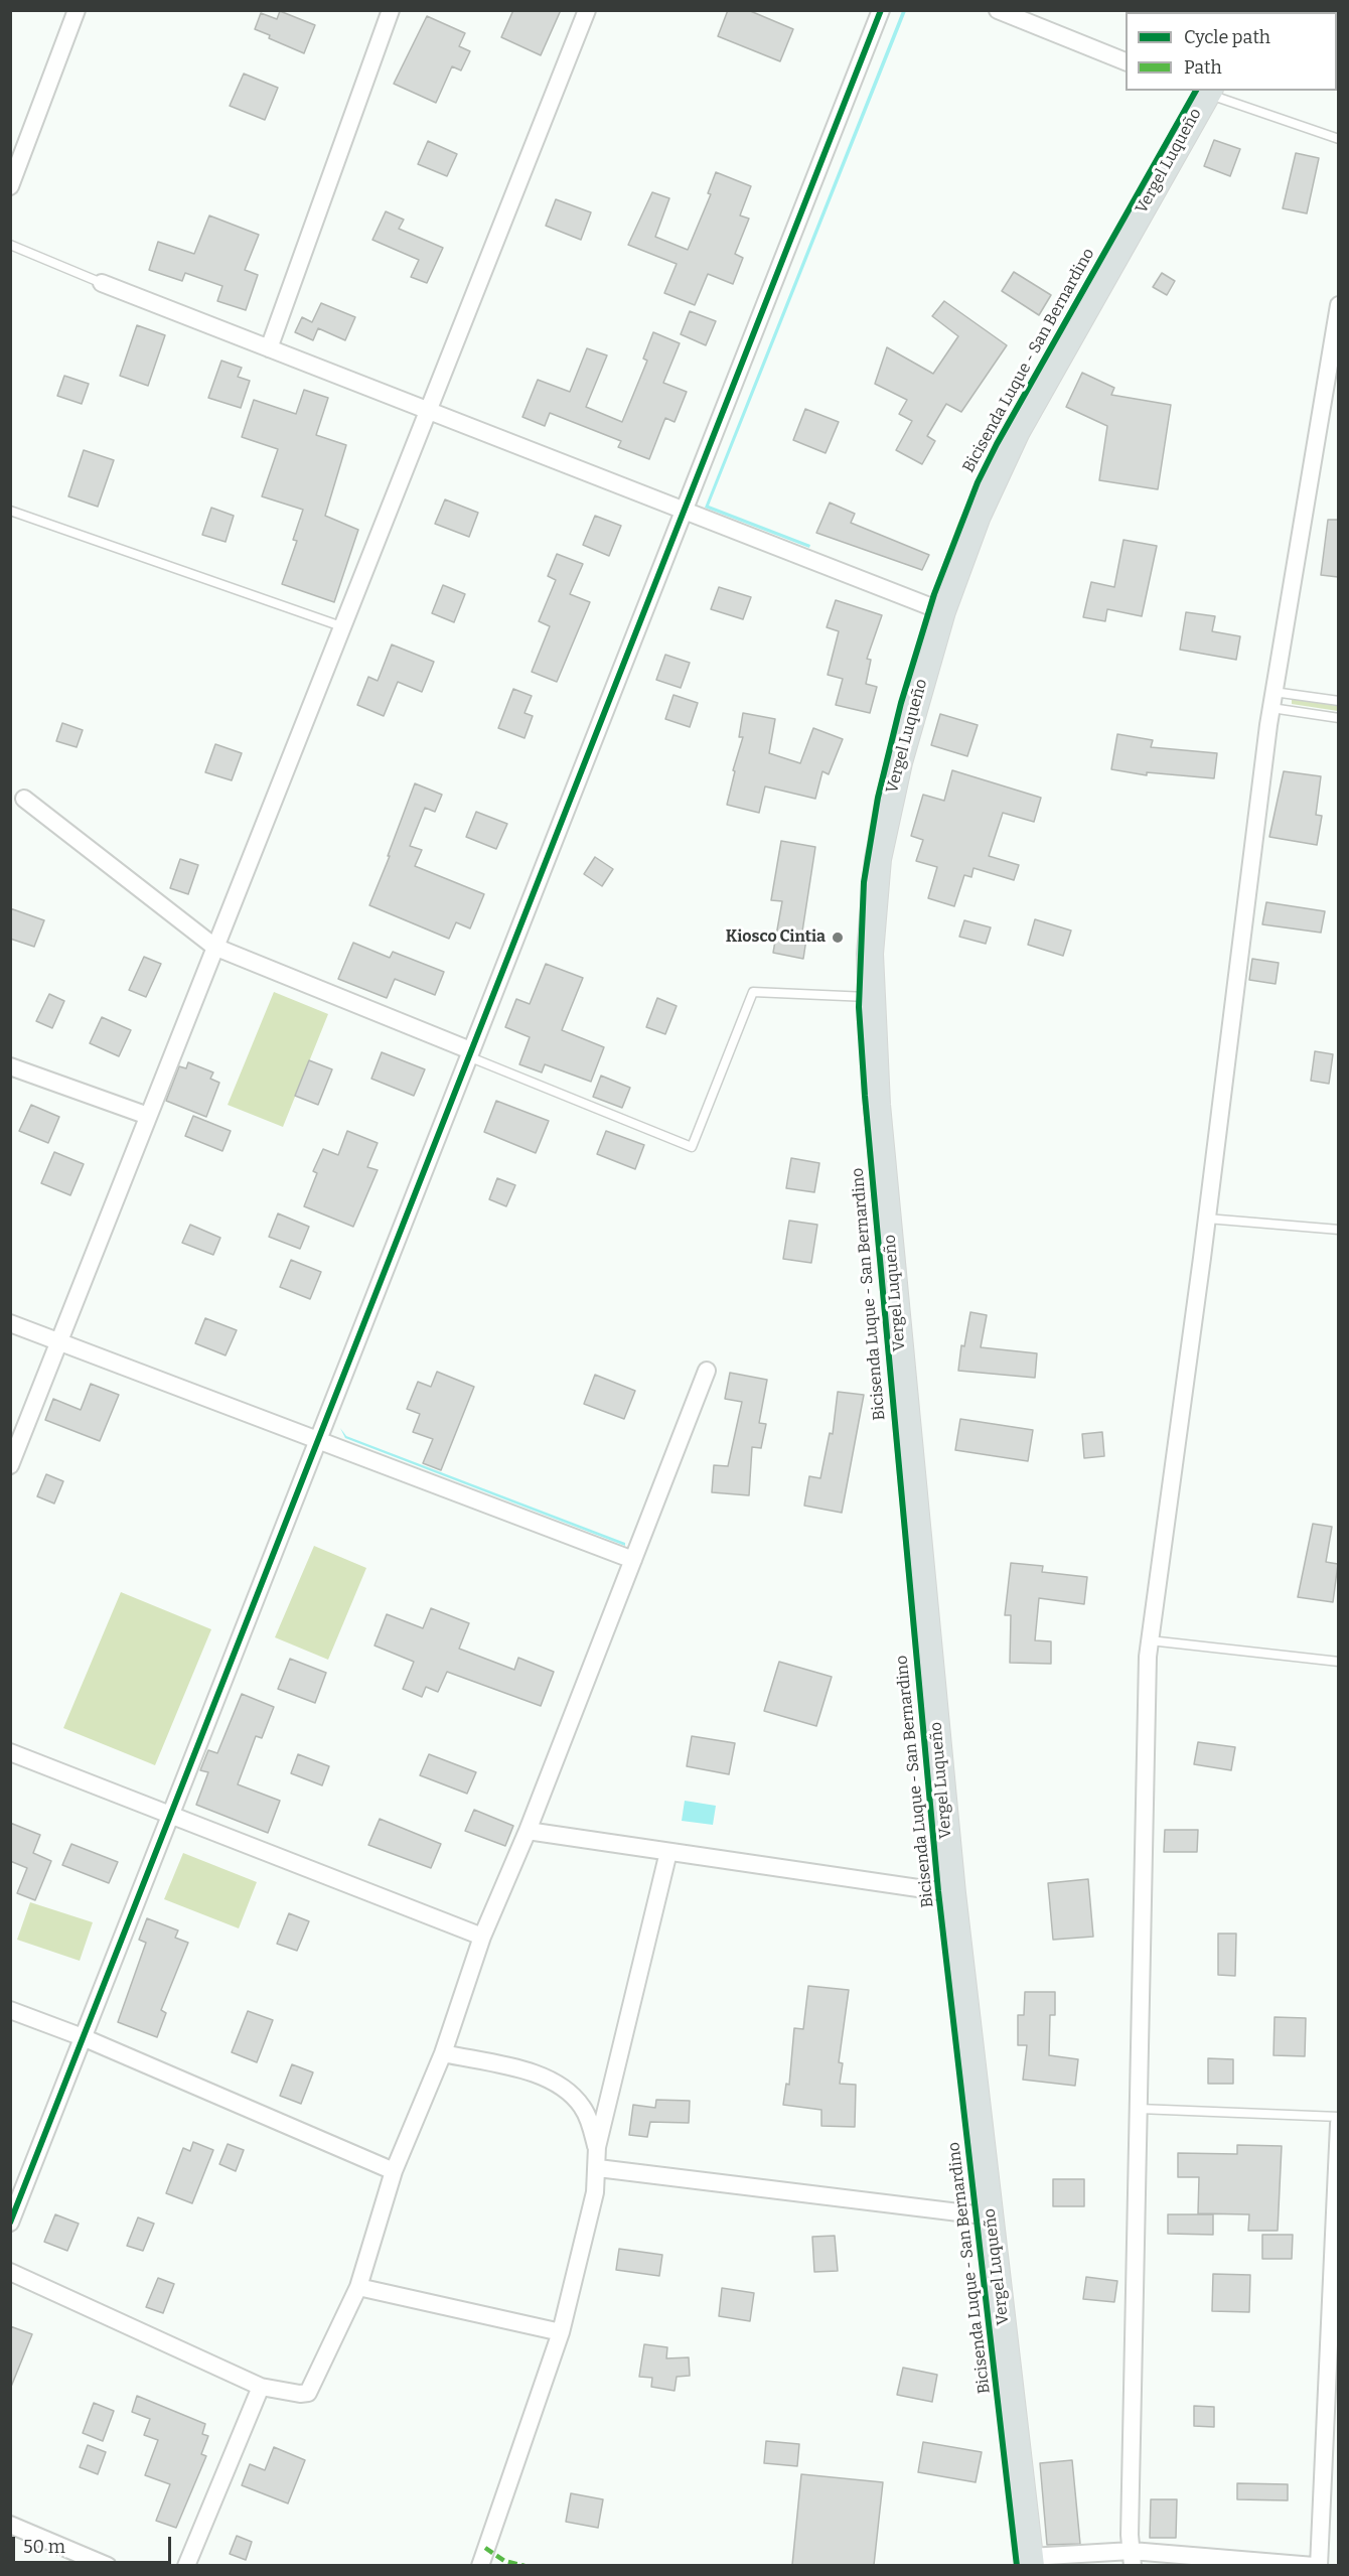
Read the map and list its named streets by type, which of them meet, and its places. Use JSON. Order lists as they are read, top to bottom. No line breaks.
{"streets":{"main road":["Vergel Luqueño"],"cycle path":["Bicisenda Luque - San Bernardino"]},"places":["Kiosco Cintia"],"legend":["Cycle path","Path"],"scale_bar":"50 m"}
